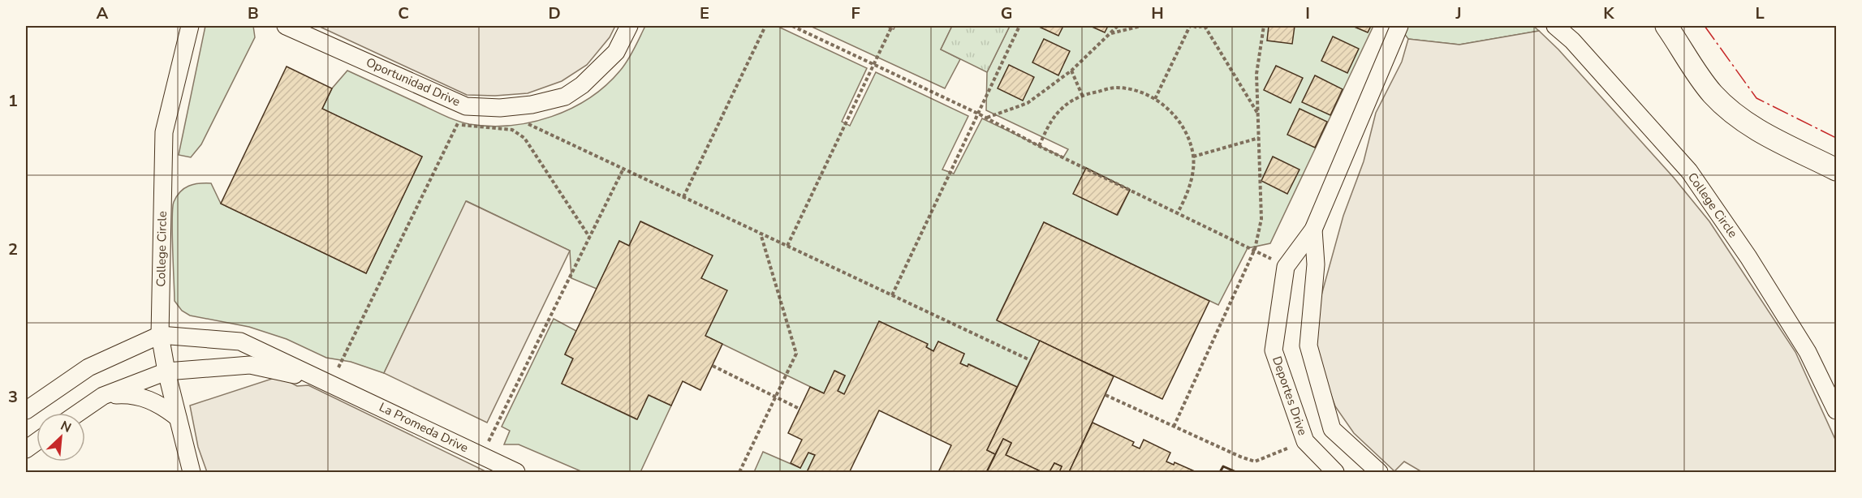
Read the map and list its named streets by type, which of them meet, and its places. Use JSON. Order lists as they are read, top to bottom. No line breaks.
{"streets":{"street":["Oportunidad Drive","College Circle","Deportes Drive","La Promeda Drive"]},"north":"top right","grid":{"columns":["A","B","C","D","E","F","G","H","I","J","K","L"],"rows":["1","2","3"]}}
